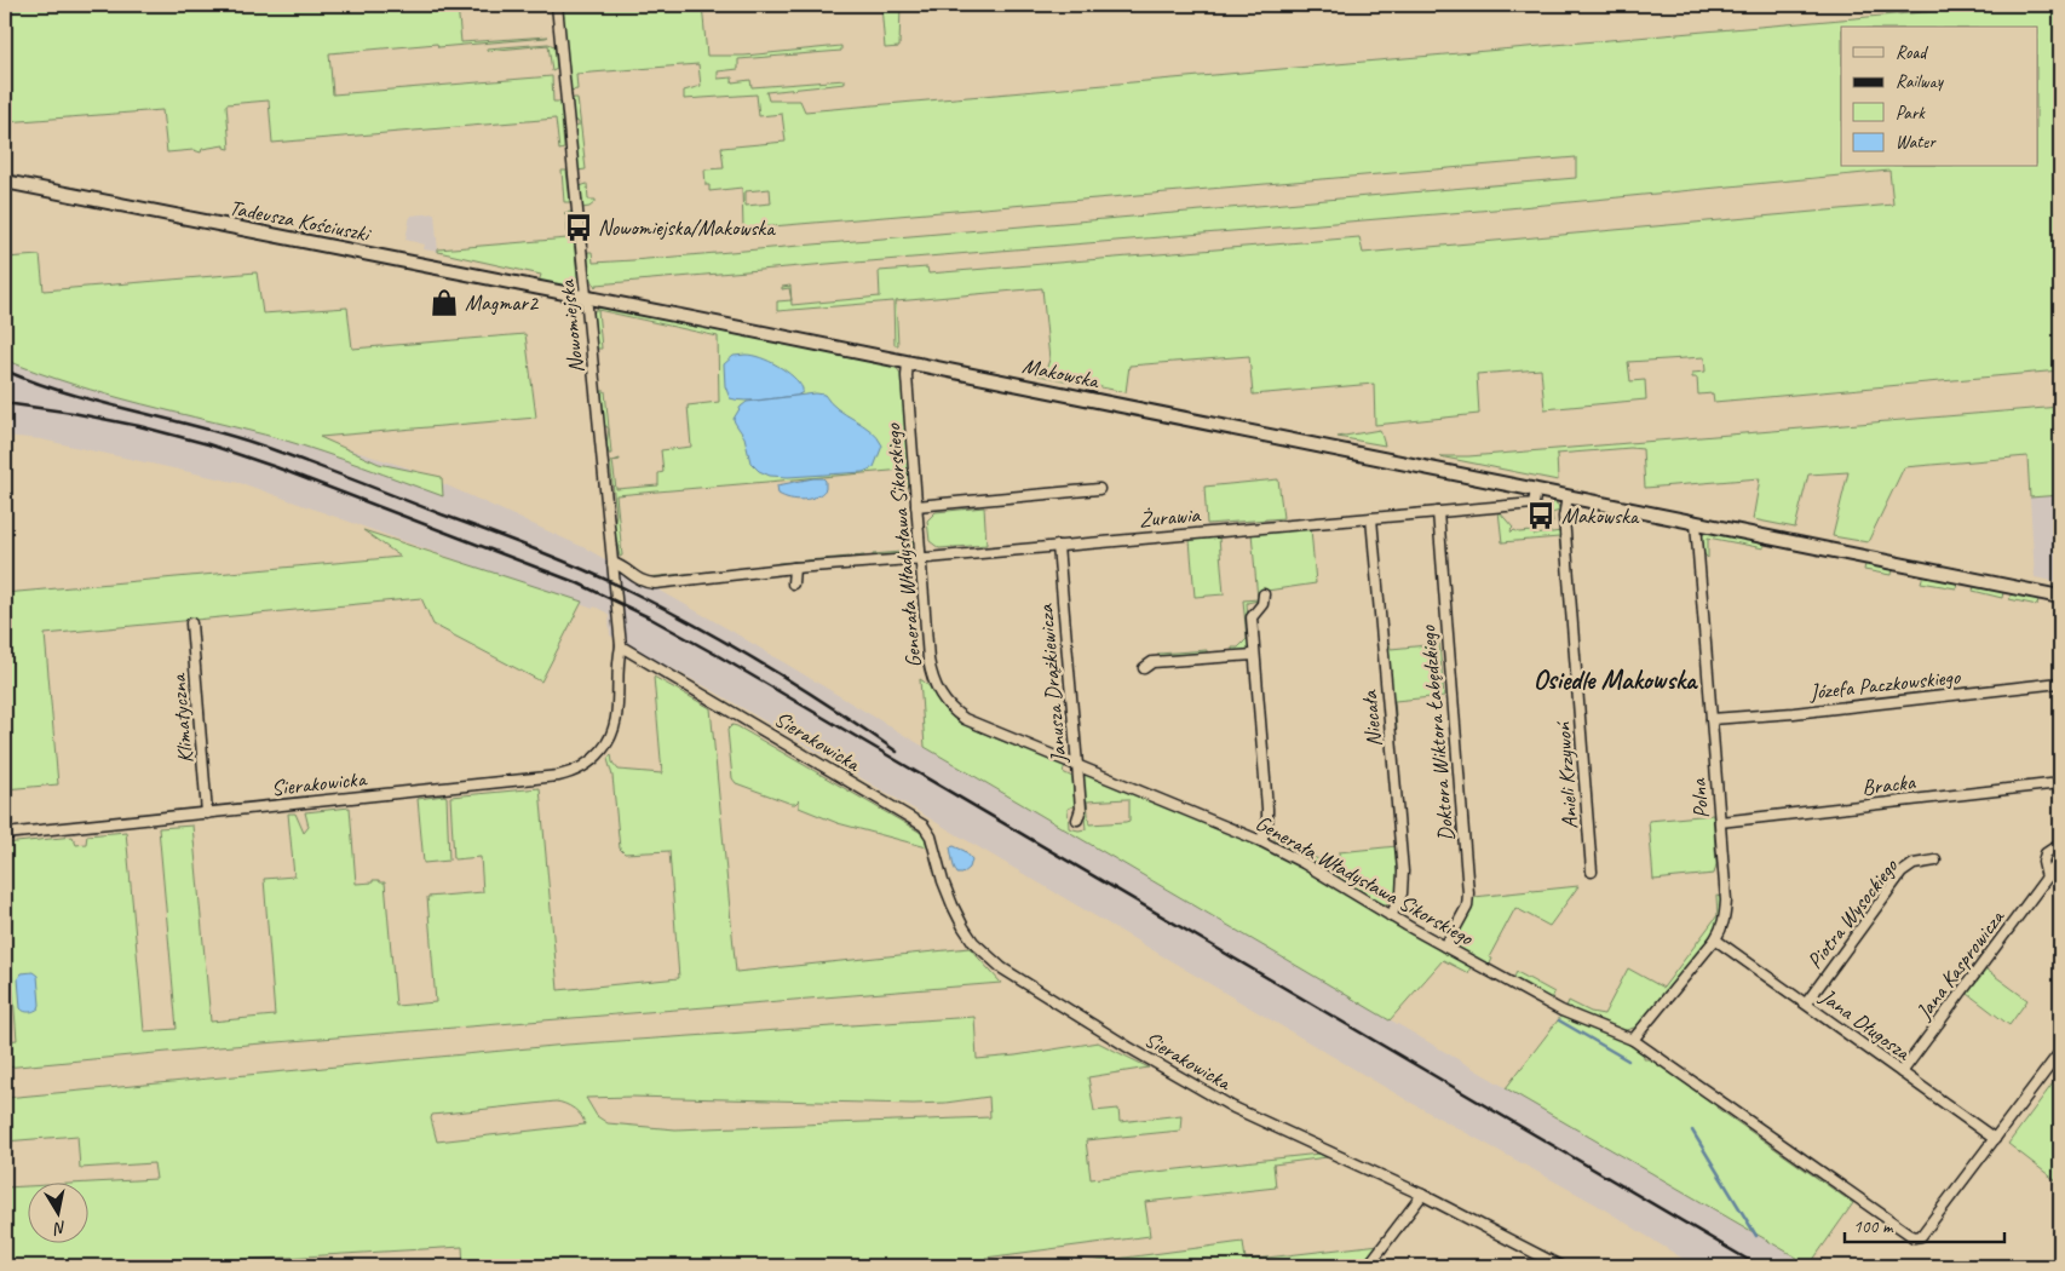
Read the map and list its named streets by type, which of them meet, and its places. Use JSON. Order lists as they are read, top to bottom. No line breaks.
{"streets":{"street":["Tadeusza Kościuszki","Nowomiejska","Makowska","Żurawia","Generała Władysława Sikorskiego","Janusza Drążkiewicza","Józefa Paczkowskiego","Klimatyczna","Niecała","Doktora Wiktora Łabędzkiego","Sierakowicka","Anieli Krzywoń","Bracka","Polna","Piotra Wysockiego","Jana Kasprowicza","Jana Długosza"]},"crossings":[["Tadeusza Kościuszki","Nowomiejska"],["Tadeusza Kościuszki","Makowska"],["Nowomiejska","Makowska"],["Nowomiejska","Żurawia"],["Nowomiejska","Sierakowicka"],["Makowska","Żurawia"],["Makowska","Generała Władysława Sikorskiego"],["Makowska","Anieli Krzywoń"],["Makowska","Polna"],["Żurawia","Generała Władysława Sikorskiego"],["Żurawia","Janusza Drążkiewicza"],["Żurawia","Niecała"],["Żurawia","Doktora Wiktora Łabędzkiego"],["Generała Władysława Sikorskiego","Janusza Drążkiewicza"],["Generała Władysława Sikorskiego","Niecała"],["Generała Władysława Sikorskiego","Doktora Wiktora Łabędzkiego"],["Generała Władysława Sikorskiego","Polna"],["Generała Władysława Sikorskiego","Jana Długosza"],["Józefa Paczkowskiego","Polna"],["Klimatyczna","Sierakowicka"],["Bracka","Polna"],["Polna","Jana Długosza"],["Piotra Wysockiego","Jana Długosza"],["Jana Kasprowicza","Jana Długosza"]],"districts":["Osiedle Makowska"],"places":{"bus stop":["Nowomiejska/Makowska","Makowska"],"shop":["Magmar2"]},"legend":["Road","Railway","Park","Water"],"scale_bar":"100 m","north":"bottom"}
